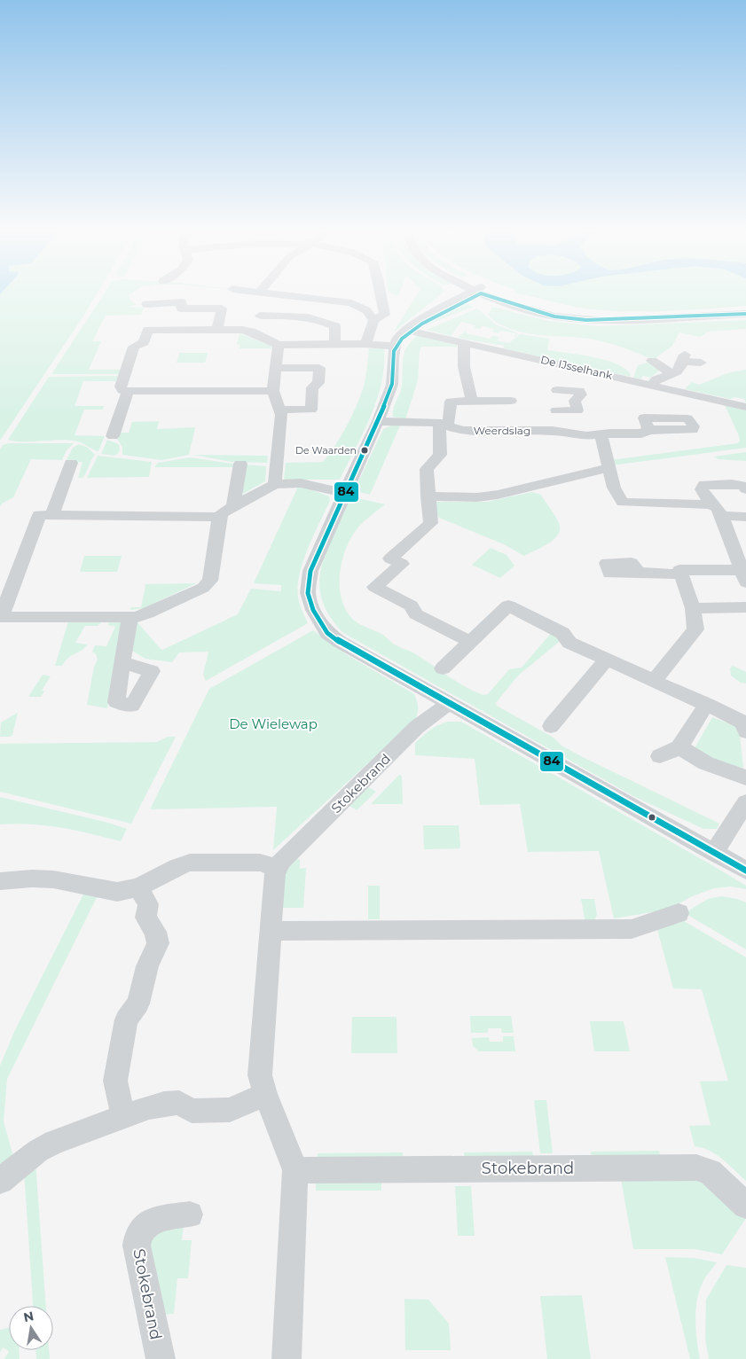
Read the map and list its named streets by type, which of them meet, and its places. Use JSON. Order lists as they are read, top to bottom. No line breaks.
{"streets":{"street":["De IJsselhank","Weerdslag","Stokebrand"]},"parks":["De Wielewap"],"places":["De Waarden"],"lines":["transit line 84"],"north":"top"}
